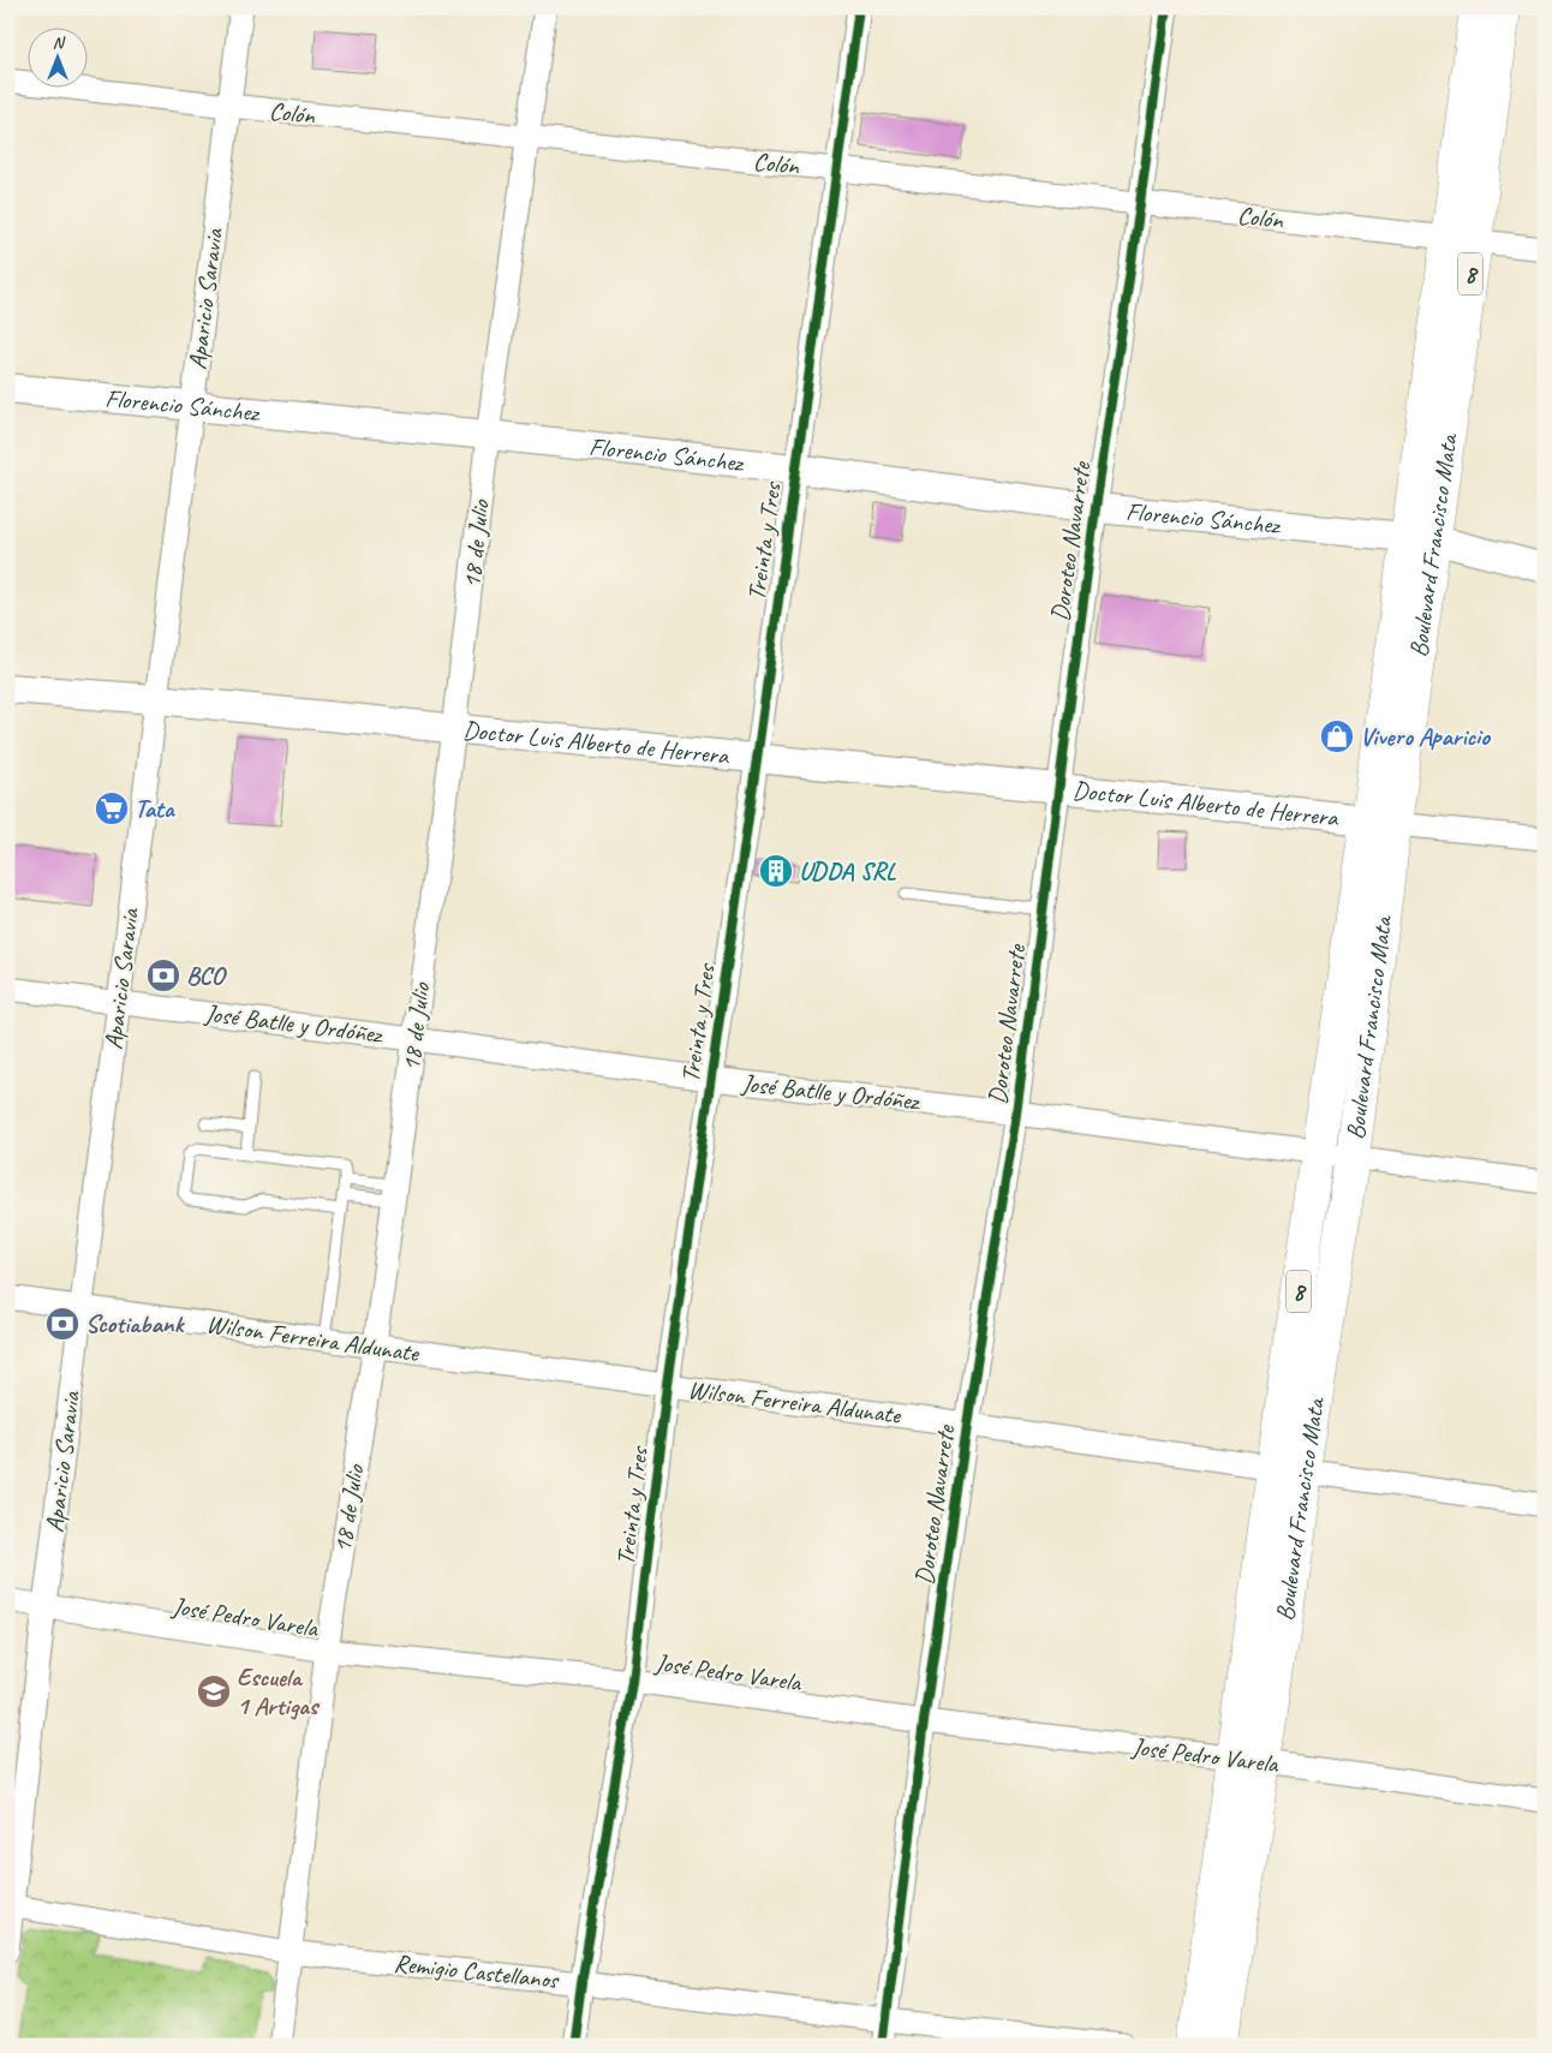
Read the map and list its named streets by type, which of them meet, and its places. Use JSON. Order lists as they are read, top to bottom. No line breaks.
{"streets":{"main road":["8","Boulevard Francisco Mata"],"street":["Colón","Aparicio Saravia","Florencio Sánchez","Treinta y Tres","Doroteo Navarrete","18 de Julio","Doctor Luis Alberto de Herrera","José Batlle y Ordóñez","Wilson Ferreira Aldunate","José Pedro Varela","Remigio Castellanos"]},"crossings":[["Colón","Aparicio Saravia"],["Colón","Treinta y Tres"],["Colón","Doroteo Navarrete"],["Colón","18 de Julio"],["Colón","Boulevard Francisco Mata"],["Aparicio Saravia","Florencio Sánchez"],["Aparicio Saravia","Doctor Luis Alberto de Herrera"],["Aparicio Saravia","José Batlle y Ordóñez"],["Aparicio Saravia","Wilson Ferreira Aldunate"],["Aparicio Saravia","José Pedro Varela"],["Aparicio Saravia","Remigio Castellanos"],["Florencio Sánchez","Treinta y Tres"],["Florencio Sánchez","Doroteo Navarrete"],["Florencio Sánchez","18 de Julio"],["Florencio Sánchez","Boulevard Francisco Mata"],["Treinta y Tres","Doctor Luis Alberto de Herrera"],["Treinta y Tres","José Batlle y Ordóñez"],["Treinta y Tres","Wilson Ferreira Aldunate"],["Treinta y Tres","José Pedro Varela"],["Treinta y Tres","Remigio Castellanos"],["Doroteo Navarrete","Doctor Luis Alberto de Herrera"],["Doroteo Navarrete","José Batlle y Ordóñez"],["Doroteo Navarrete","Wilson Ferreira Aldunate"],["Doroteo Navarrete","José Pedro Varela"],["Doroteo Navarrete","Remigio Castellanos"],["18 de Julio","Doctor Luis Alberto de Herrera"],["18 de Julio","José Batlle y Ordóñez"],["18 de Julio","Wilson Ferreira Aldunate"],["18 de Julio","José Pedro Varela"],["18 de Julio","Remigio Castellanos"],["Boulevard Francisco Mata","Doctor Luis Alberto de Herrera"],["Boulevard Francisco Mata","José Batlle y Ordóñez"],["Boulevard Francisco Mata","Wilson Ferreira Aldunate"],["Boulevard Francisco Mata","José Pedro Varela"]],"places":{"shop":["Vivero Aparicio"],"supermarket":["Tata"],"building":["UDDA SRL"],"bank":["BCO","Scotiabank"],"school or university":["Escuela 1 Artigas"]},"north":"top"}
